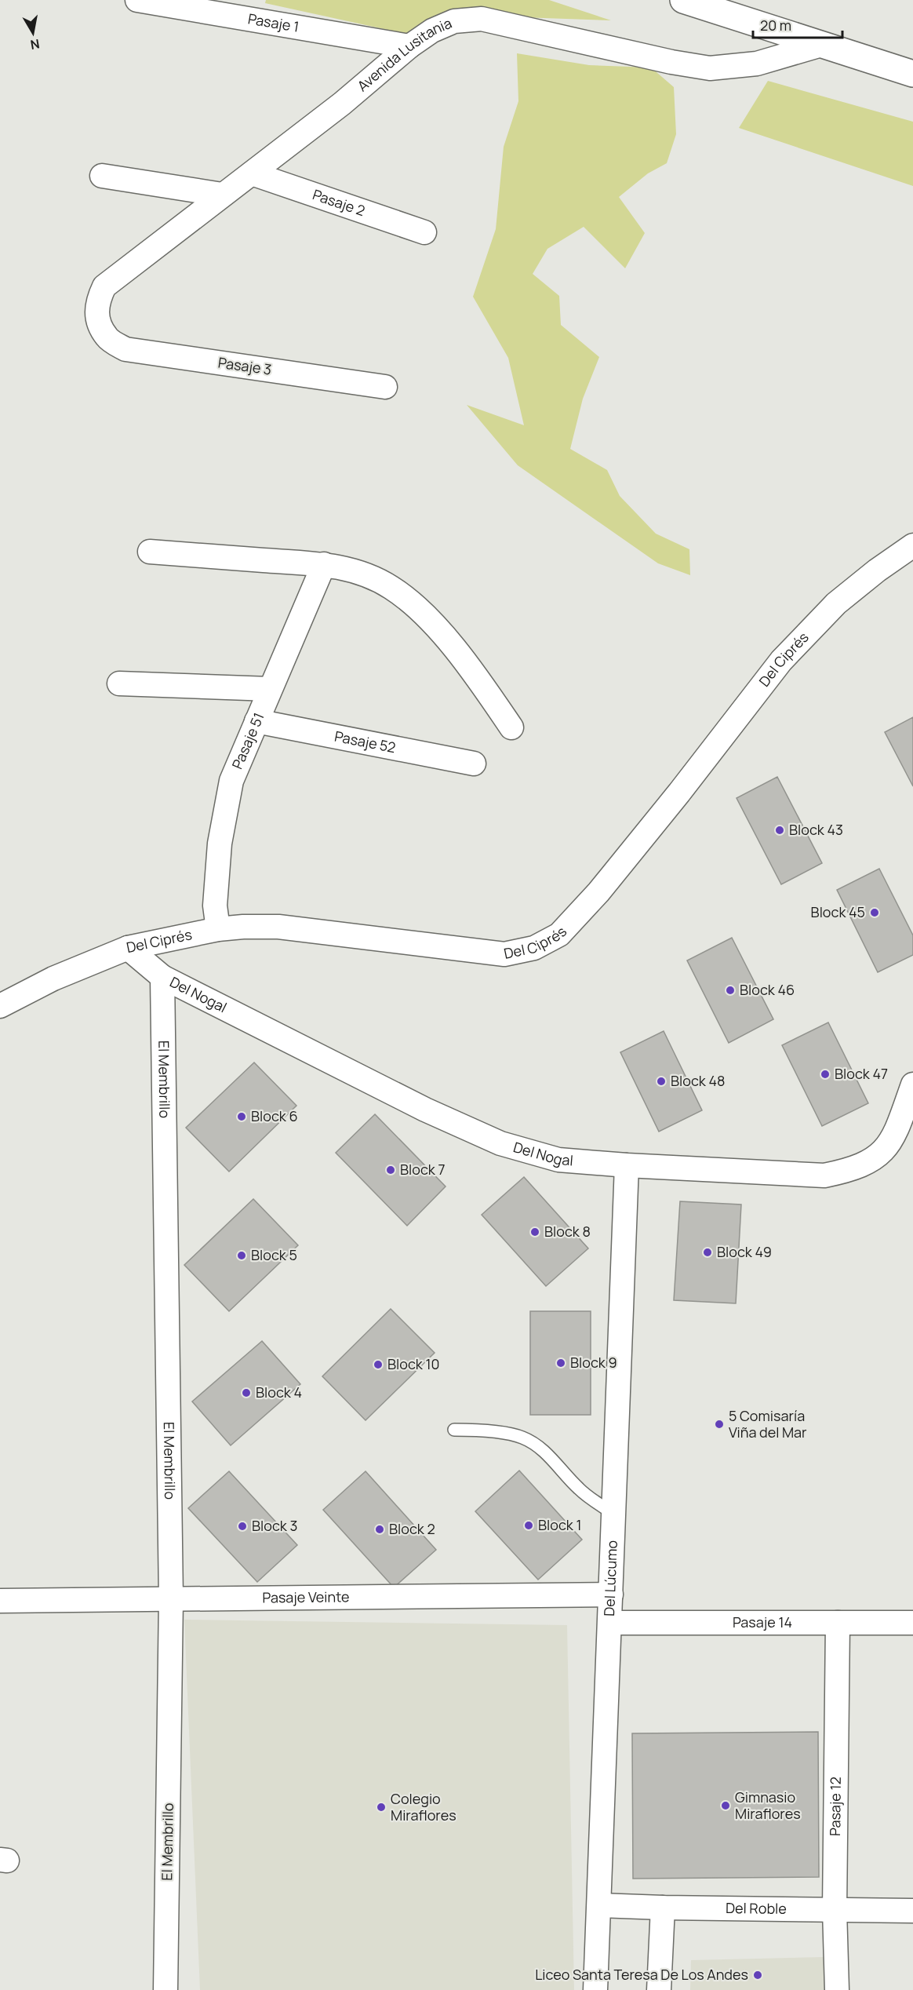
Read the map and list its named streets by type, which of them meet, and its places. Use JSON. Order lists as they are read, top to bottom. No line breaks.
{"streets":{"street":["Pasaje 1","Avenida Lusitania","Pasaje 2","Pasaje 3","Del Ciprés","Pasaje 51","Pasaje 52","Del Nogal","El Membrillo","Del Lúcumo","Pasaje Veinte","Pasaje 14","Pasaje 12","Del Roble"]},"crossings":[["Pasaje 1","Avenida Lusitania"],["Avenida Lusitania","Pasaje 2"],["Avenida Lusitania","Pasaje 3"],["Del Ciprés","Pasaje 51"],["Pasaje 51","Pasaje 52"],["Del Nogal","El Membrillo"],["Del Nogal","Del Lúcumo"],["El Membrillo","Pasaje Veinte"],["Del Lúcumo","Pasaje Veinte"],["Del Lúcumo","Pasaje 14"],["Del Lúcumo","Del Roble"],["Pasaje 14","Pasaje 12"],["Pasaje 12","Del Roble"]],"places":["Block 43","Block 45","Block 46","Block 47","Block 48","Block 6","Block 7","Block 8","Block 49","Block 5","Block 9","Block 10","Block 4","5 Comisaría Viña del Mar","Block 1","Block 3","Block 2","Gimnasio Miraflores","Colegio Miraflores","Liceo Santa Teresa De Los Andes"],"scale_bar":"20 m","north":"bottom"}
